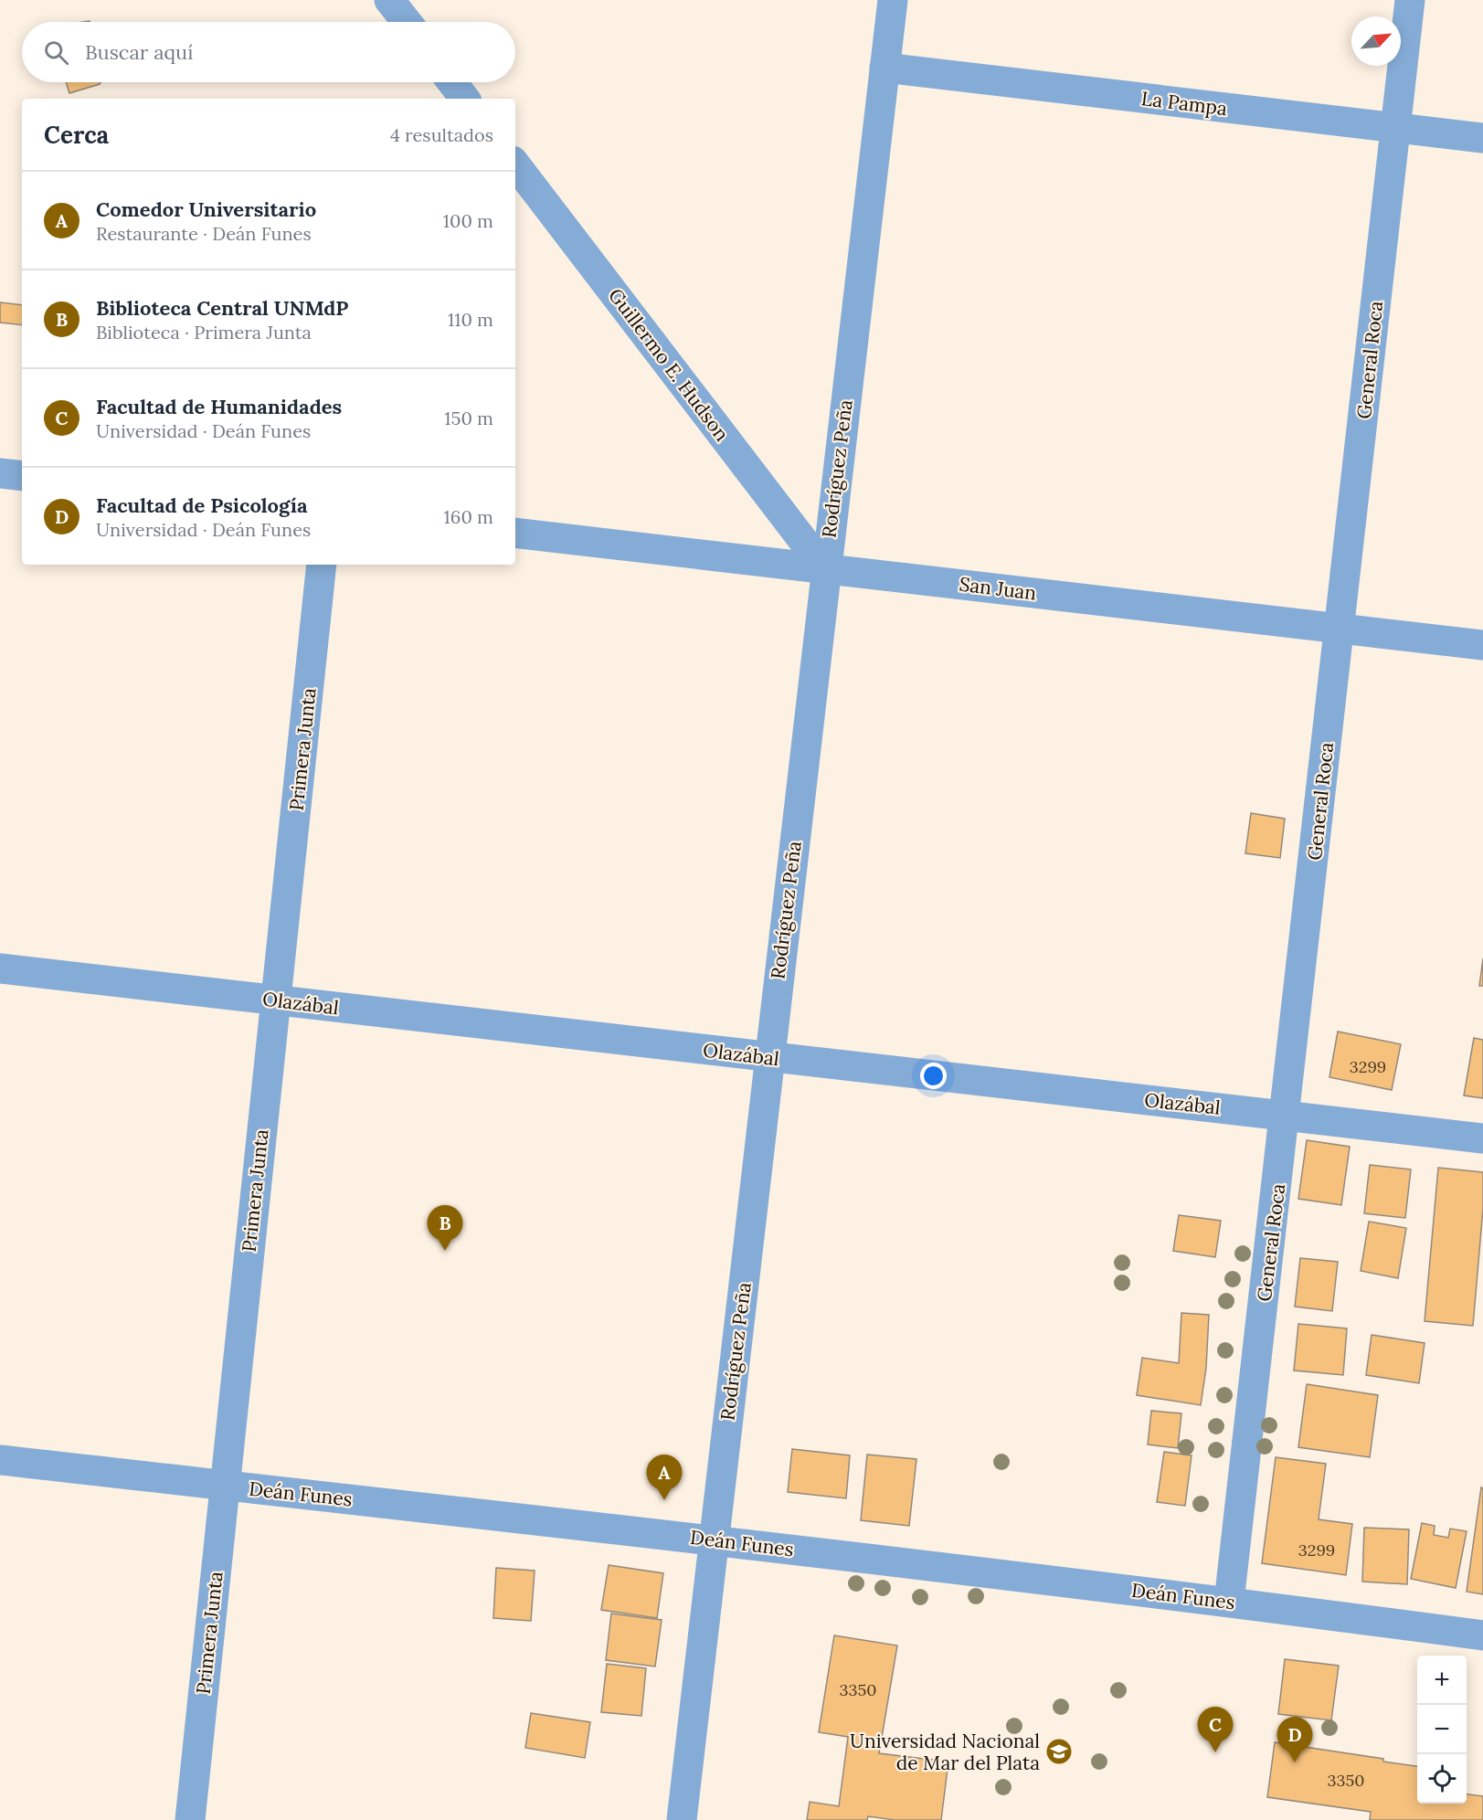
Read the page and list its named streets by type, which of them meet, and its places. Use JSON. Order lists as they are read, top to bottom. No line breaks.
{"streets":{"street":["La Pampa","General Roca","Guillermo E. Hudson","Rodríguez Peña","San Juan","Primera Junta","Olazábal","Deán Funes"]},"crossings":[["La Pampa","General Roca"],["La Pampa","Rodríguez Peña"],["General Roca","San Juan"],["General Roca","Olazábal"],["General Roca","Deán Funes"],["Guillermo E. Hudson","Rodríguez Peña"],["Guillermo E. Hudson","San Juan"],["Rodríguez Peña","San Juan"],["Rodríguez Peña","Olazábal"],["Rodríguez Peña","Deán Funes"],["Primera Junta","Olazábal"],["Primera Junta","Deán Funes"]],"places":{"school or university":["Universidad Nacional de Mar del Plata"]},"house_numbers":["3299","3299","3350","3350"],"north":"top right","page":{"search":"Buscar aquí","heading":["Cerca","4 resultados"],"list":[{"mark":"A","name":"Comedor Universitario","note":"Restaurante · Deán Funes","value":"100 m"},{"mark":"B","name":"Biblioteca Central UNMdP","note":"Biblioteca · Primera Junta","value":"110 m"},{"mark":"C","name":"Facultad de Humanidades","note":"Universidad · Deán Funes","value":"150 m"},{"mark":"D","name":"Facultad de Psicología","note":"Universidad · Deán Funes","value":"160 m"}],"pins":["B","A","C","D"],"map_buttons":["+","−"]}}
